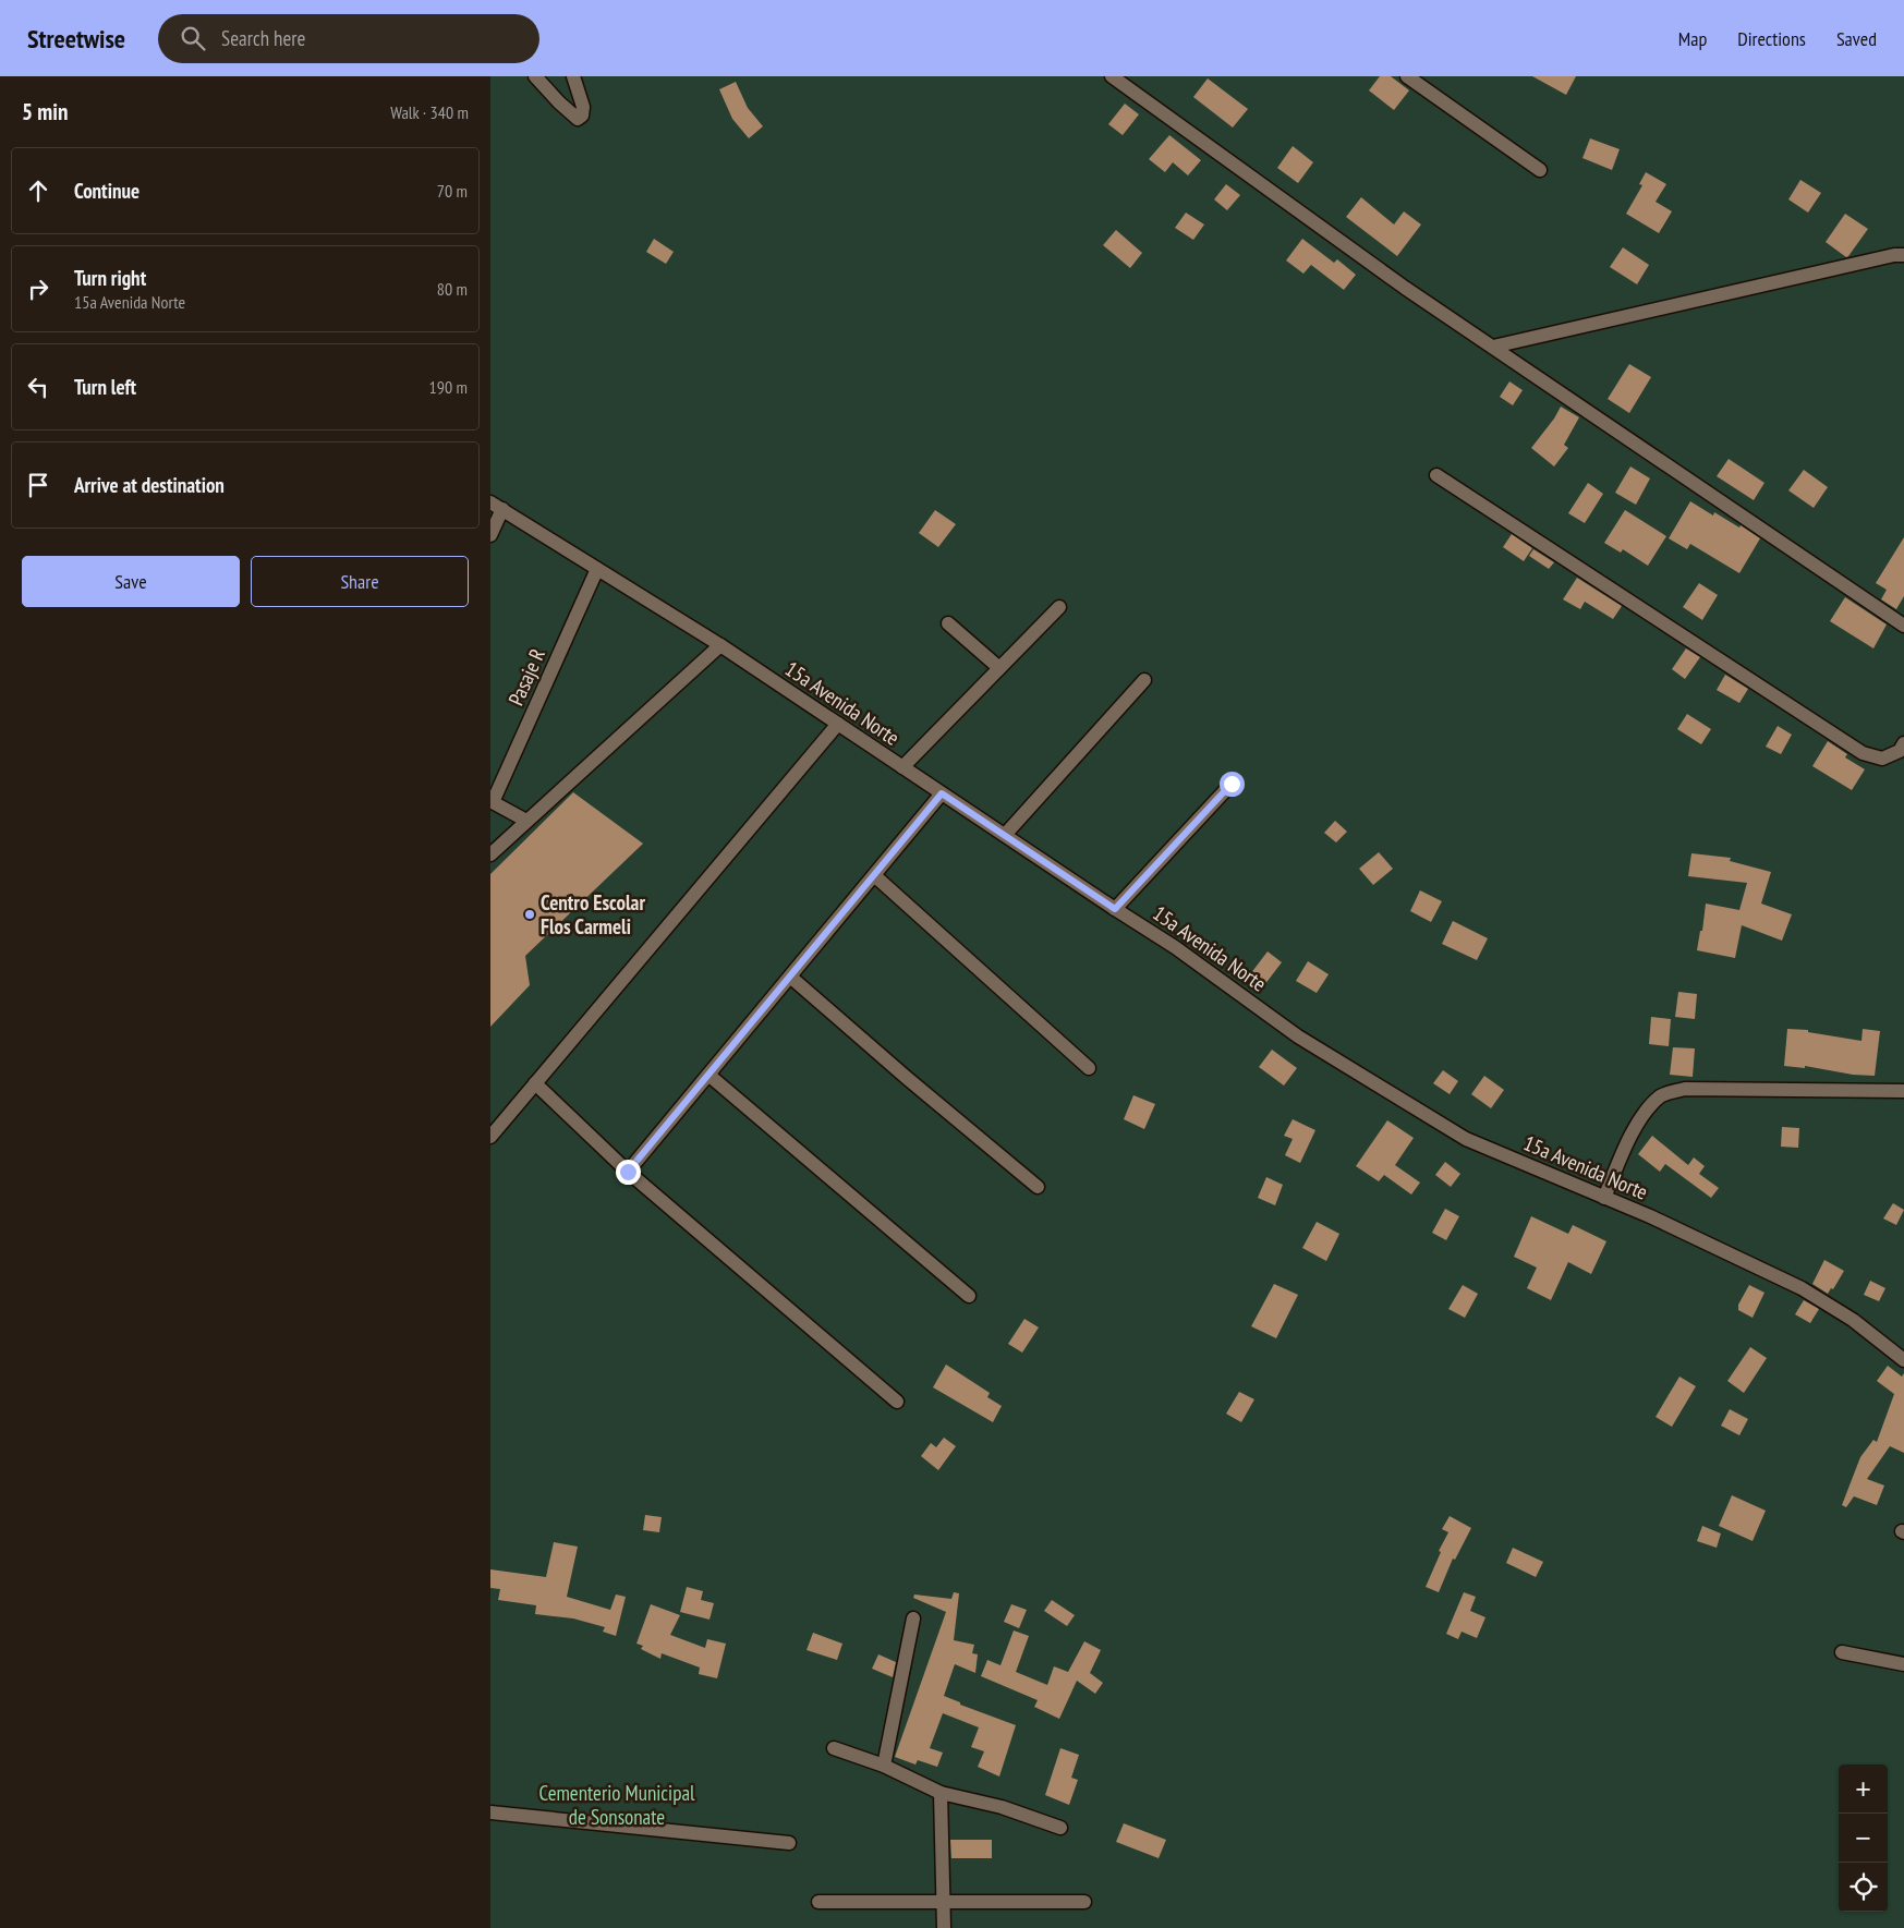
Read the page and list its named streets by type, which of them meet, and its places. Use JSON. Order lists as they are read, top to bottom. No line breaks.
{"streets":{"street":["Pasaje R","15a Avenida Norte"]},"crossings":[["Pasaje R","15a Avenida Norte"]],"parks":["Cementerio Municipal de Sonsonate"],"places":["Centro Escolar Flos Carmeli"],"page":{"header":"Streetwise","search":"Search here","nav":["Map","Directions","Saved"],"heading":["5 min","Walk · 340 m"],"list":[["Continue","70 m"],["Turn right","15a Avenida Norte","80 m"],["Turn left","190 m"],"Arrive at destination"],"buttons":["Save","Share"],"map_buttons":["+","−"]}}
